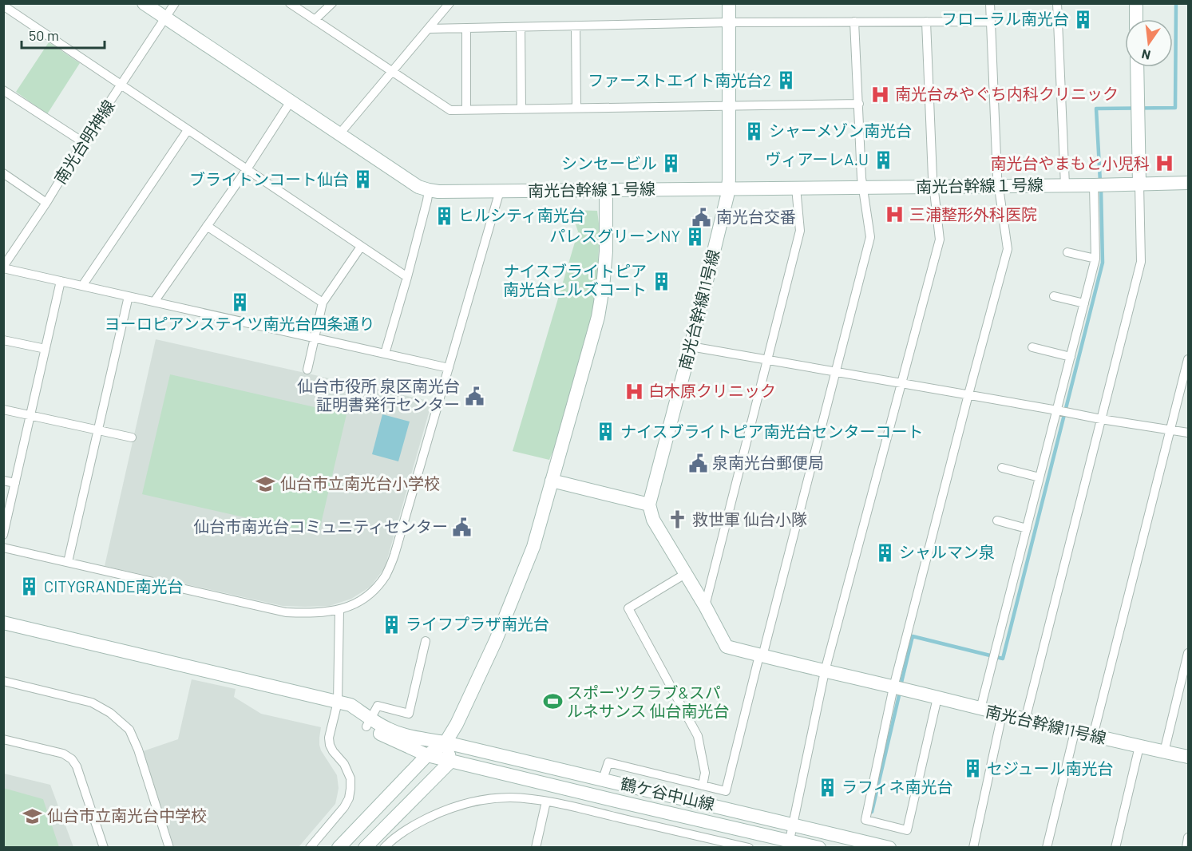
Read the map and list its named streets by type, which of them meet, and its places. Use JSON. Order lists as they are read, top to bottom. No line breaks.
{"streets":{"street":["南光台明神線","南光台幹線１号線","南光台幹線11号線","鶴ケ谷中山線"]},"crossings":[["南光台明神線","南光台幹線１号線"],["南光台幹線１号線","南光台幹線11号線"]],"places":{"building":["フローラル南光台","ファーストエイト南光台2","シャーメゾン南光台","ヴィアーレA.U","シンセービル","ブライトンコート仙台","ヒルシティ南光台","パレスグリーンNY","ナイスブライトピア 南光台ヒルズコート","ヨーロピアンステイツ南光台四条通り","ナイスブライトピア南光台センターコート","シャルマン泉","CITYGRANDE南光台","ライフプラザ南光台","セジュール南光台","ラフィネ南光台"],"hospital":["南光台みやぐち内科クリニック","南光台やまもと小児科","三浦整形外科医院","白木原クリニック"],"public building":["南光台交番","仙台市役所 泉区南光台 証明書発行センター","泉南光台郵便局","仙台市南光台コミュニティセンター"],"school or university":["仙台市立南光台小学校","仙台市立南光台中学校"],"church":["救世軍 仙台小隊"],"sports":["スポーツクラブ&スパ ルネサンス 仙台南光台"]},"scale_bar":"50 m","north":"bottom"}
